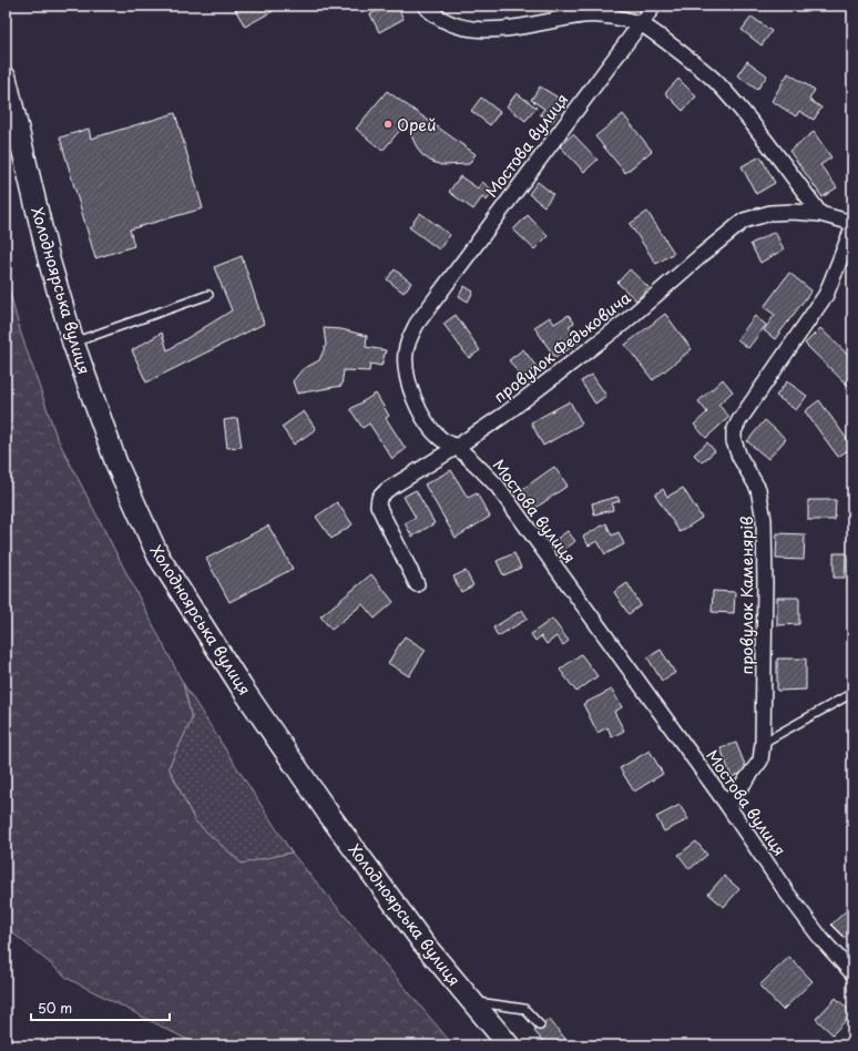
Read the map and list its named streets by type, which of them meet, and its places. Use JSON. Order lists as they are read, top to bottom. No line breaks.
{"streets":{"main road":["Холодноярська вулиця"],"street":["Мостова вулиця","провулок Федьковича","провулок Каменярів"]},"crossings":[["Мостова вулиця","провулок Федьковича"],["Мостова вулиця","провулок Каменярів"]],"places":["Орей"],"scale_bar":"50 m"}
